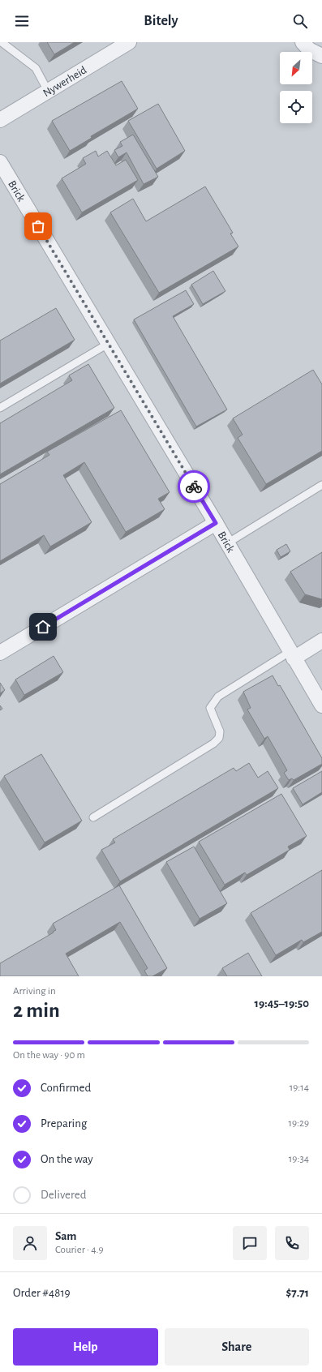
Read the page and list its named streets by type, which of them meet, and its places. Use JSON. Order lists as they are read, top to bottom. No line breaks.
{"streets":{"street":["Nywerheid","Brick"]},"north":"bottom left","page":{"header":"Bitely","heading":["2 min","Arriving in","19:45–19:50"],"panel":["Sam","Courier · 4.9","Order #4819","$7.71"],"bar":"On the way · 90 m","list":[["Confirmed","19:14"],["Preparing","19:29"],["On the way","19:34"],"Delivered"],"buttons":["Help","Share"]}}
